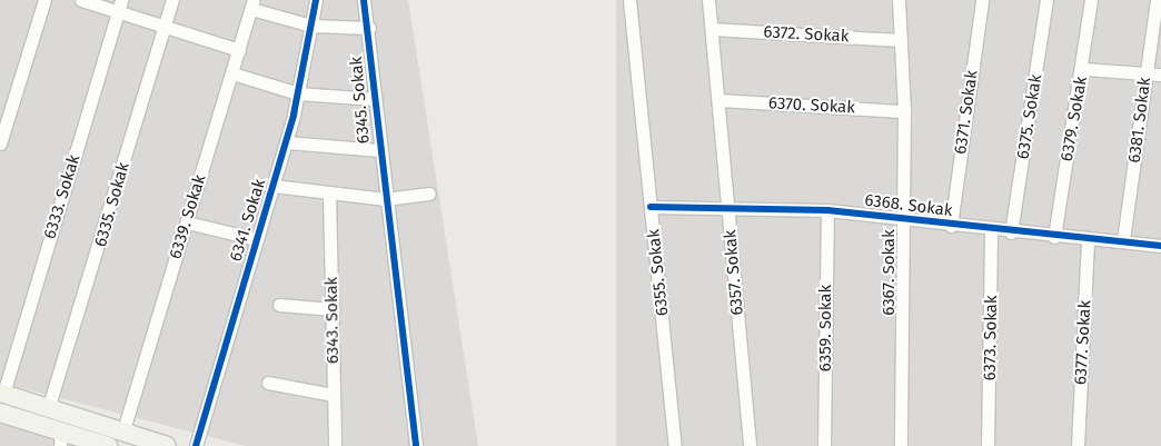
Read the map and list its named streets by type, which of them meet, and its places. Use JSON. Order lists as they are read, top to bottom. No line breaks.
{"streets":{"street":["6372. Sokak","6345. Sokak","6370. Sokak","6371. Sokak","6375. Sokak","6379. Sokak","6381. Sokak","6333. Sokak","6335. Sokak","6368. Sokak","6339. Sokak","6341. Sokak","6355. Sokak","6357. Sokak","6367. Sokak","6343. Sokak","6359. Sokak","6373. Sokak","6377. Sokak"]},"crossings":[["6372. Sokak","6357. Sokak"],["6372. Sokak","6367. Sokak"],["6370. Sokak","6357. Sokak"],["6370. Sokak","6367. Sokak"],["6371. Sokak","6368. Sokak"],["6375. Sokak","6368. Sokak"],["6379. Sokak","6368. Sokak"],["6381. Sokak","6368. Sokak"],["6368. Sokak","6355. Sokak"],["6368. Sokak","6357. Sokak"],["6368. Sokak","6367. Sokak"],["6368. Sokak","6359. Sokak"],["6368. Sokak","6373. Sokak"],["6368. Sokak","6377. Sokak"]]}
